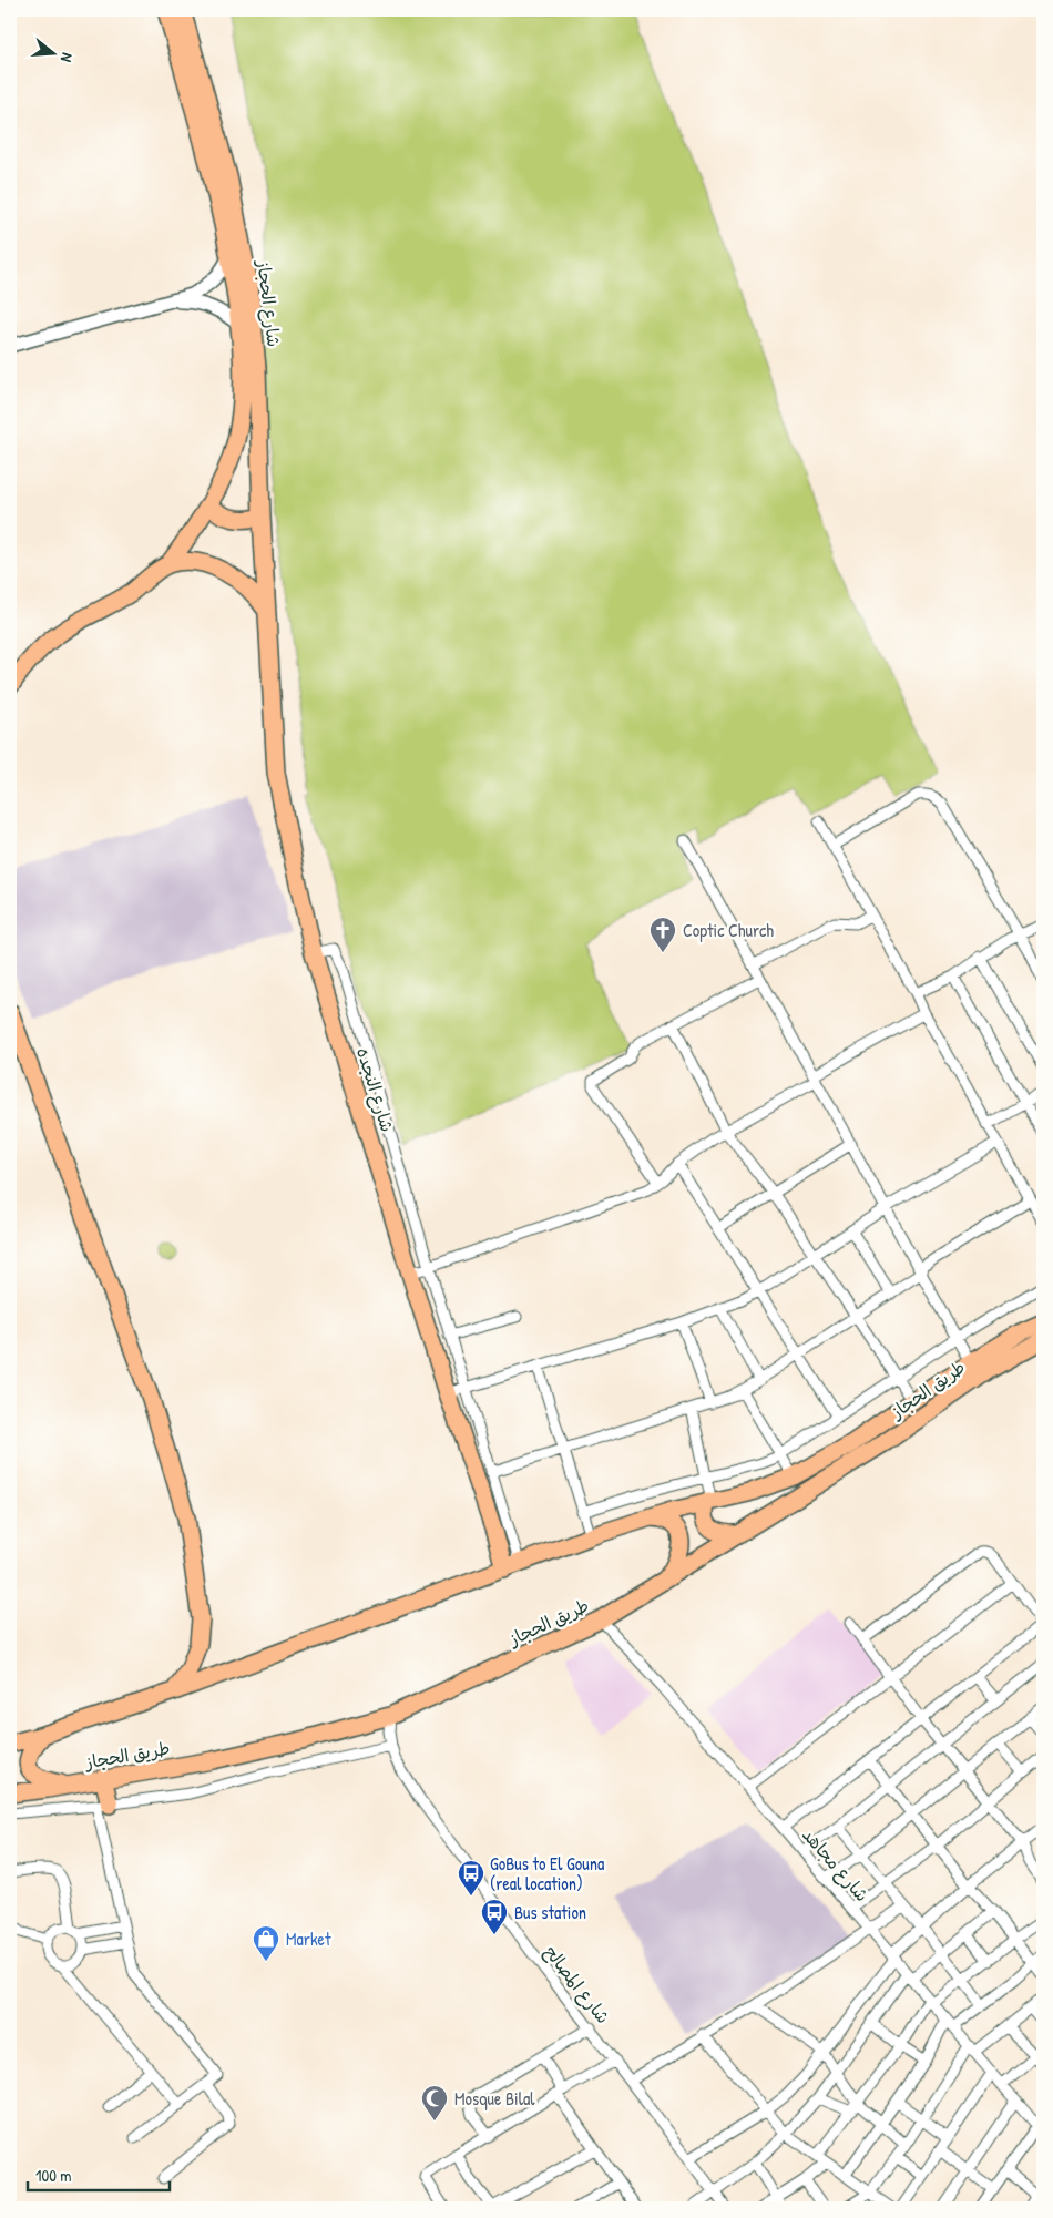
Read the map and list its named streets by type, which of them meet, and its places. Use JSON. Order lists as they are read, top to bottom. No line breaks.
{"streets":{"main road":["شارع الحجاز","شارع النجده","طريق الحجاز"],"street":["شارع مجاهد","شارع المصالح"]},"crossings":[["شارع الحجاز","شارع النجده"],["شارع النجده","طريق الحجاز"],["طريق الحجاز","شارع مجاهد"],["طريق الحجاز","شارع المصالح"]],"places":{"church":["Coptic Church"],"bus stop":["GoBus to El Gouna (real location)","Bus station"],"shop":["Market"],"mosque":["Mosque Bilal"]},"scale_bar":"100 m","north":"right"}
